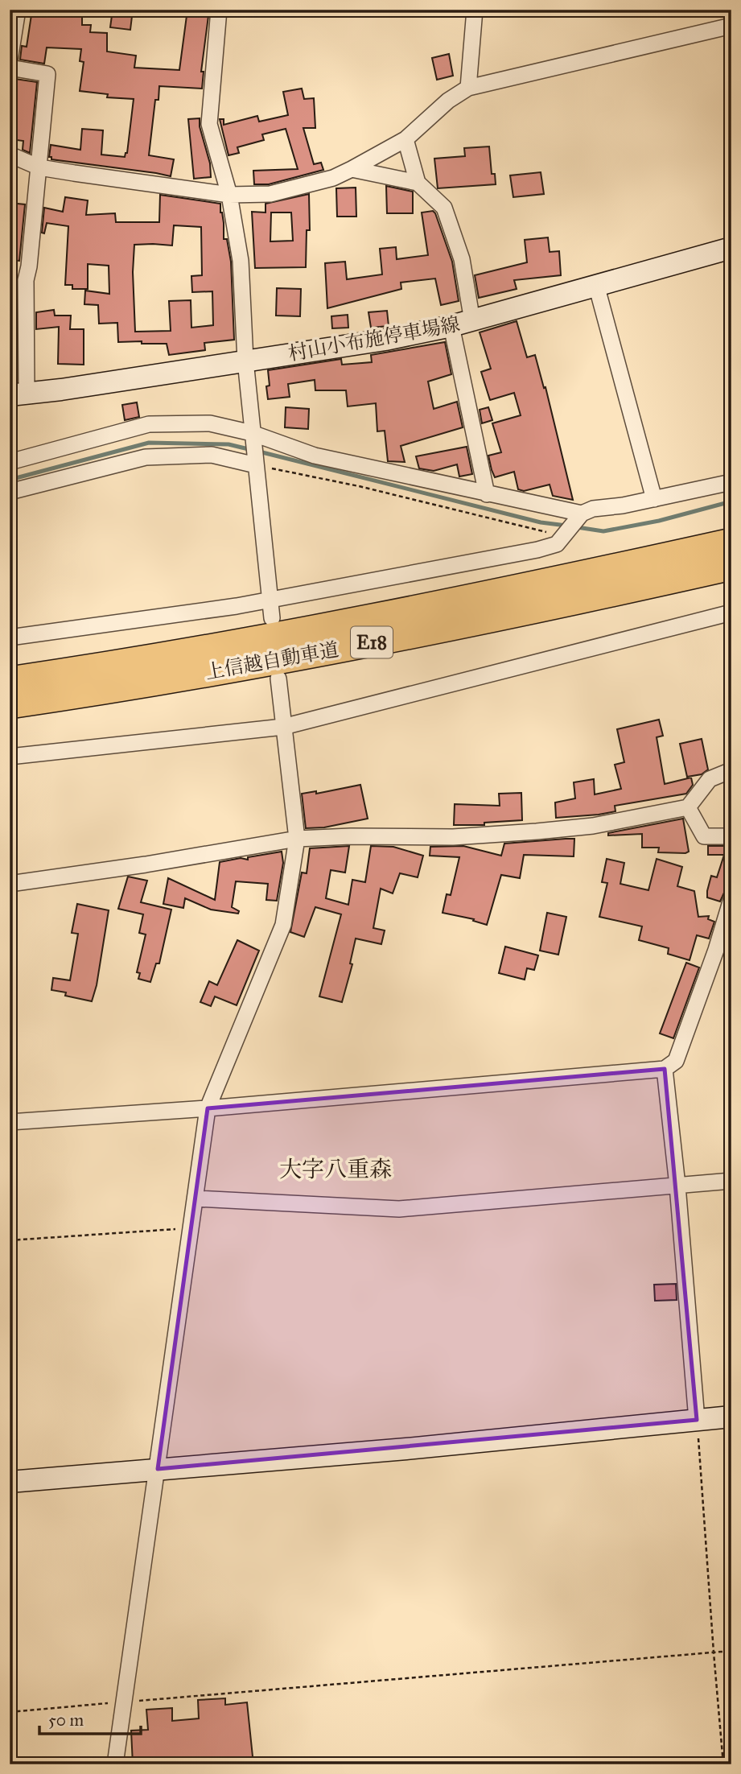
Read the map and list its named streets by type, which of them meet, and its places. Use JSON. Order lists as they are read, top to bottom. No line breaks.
{"streets":{"highway":["E18","上信越自動車道"],"main road":["村山小布施停車場線"]},"districts":["大字八重森"],"scale_bar":"50 m"}
